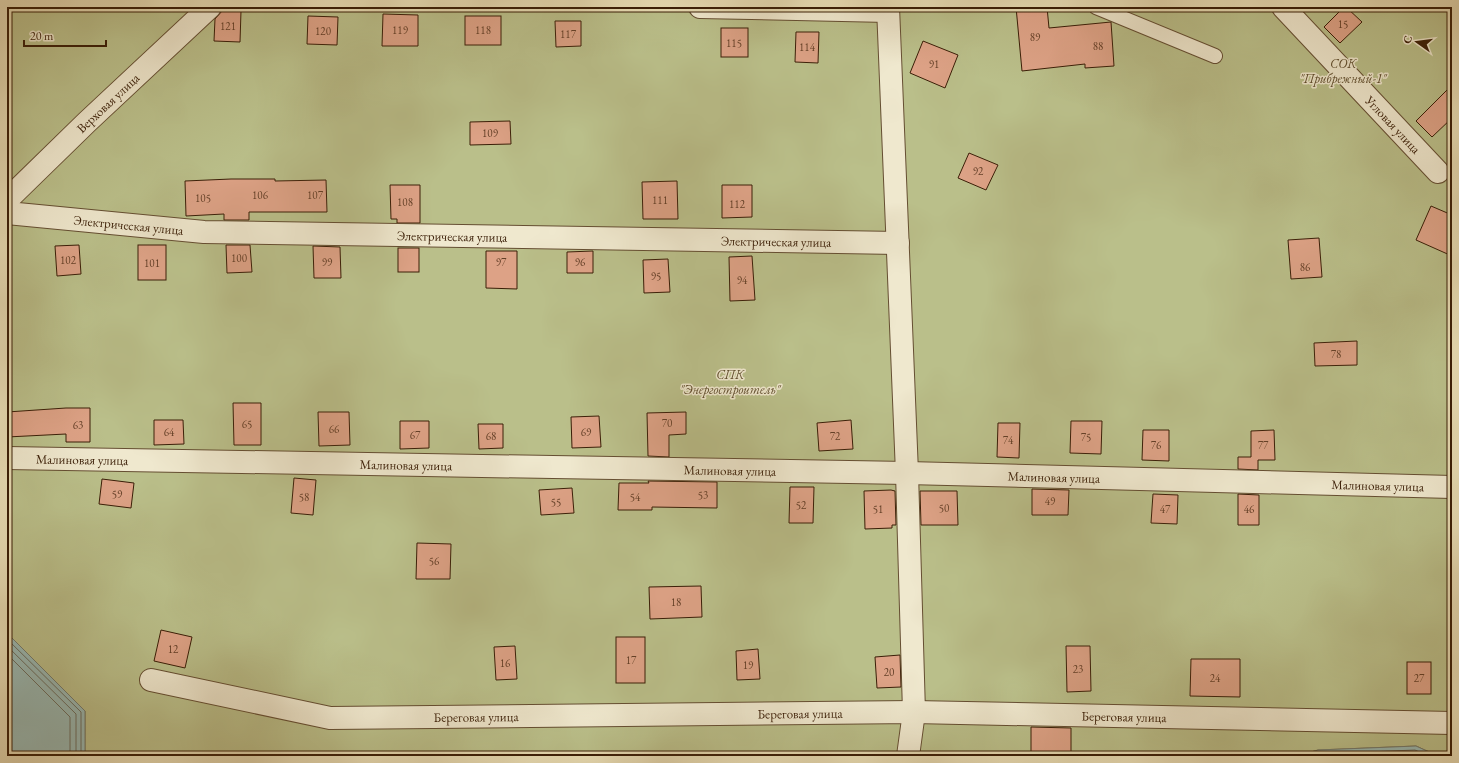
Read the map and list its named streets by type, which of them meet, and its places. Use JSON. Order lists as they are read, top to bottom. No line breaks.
{"streets":{"street":["Верховая улица","Угловая улица","Электрическая улица","Малиновая улица","Береговая улица"]},"parks":["СОК \"Прибрежный-1\"","СПК \"Энергостроитель\""],"house_numbers":["15","121","119","118","120","117","89","115","88","114","91","109","92","106","107","105","111","108","112","100","102","99","97","96","101","86","95","94","78","70","65","63","66","64","69","67","68","72","75","74","76","77","59","53","58","54","49","55","52","50","51","47","46","56","18","12","17","16","19","23","20","24","27"],"scale_bar":"20 m","north":"left"}
